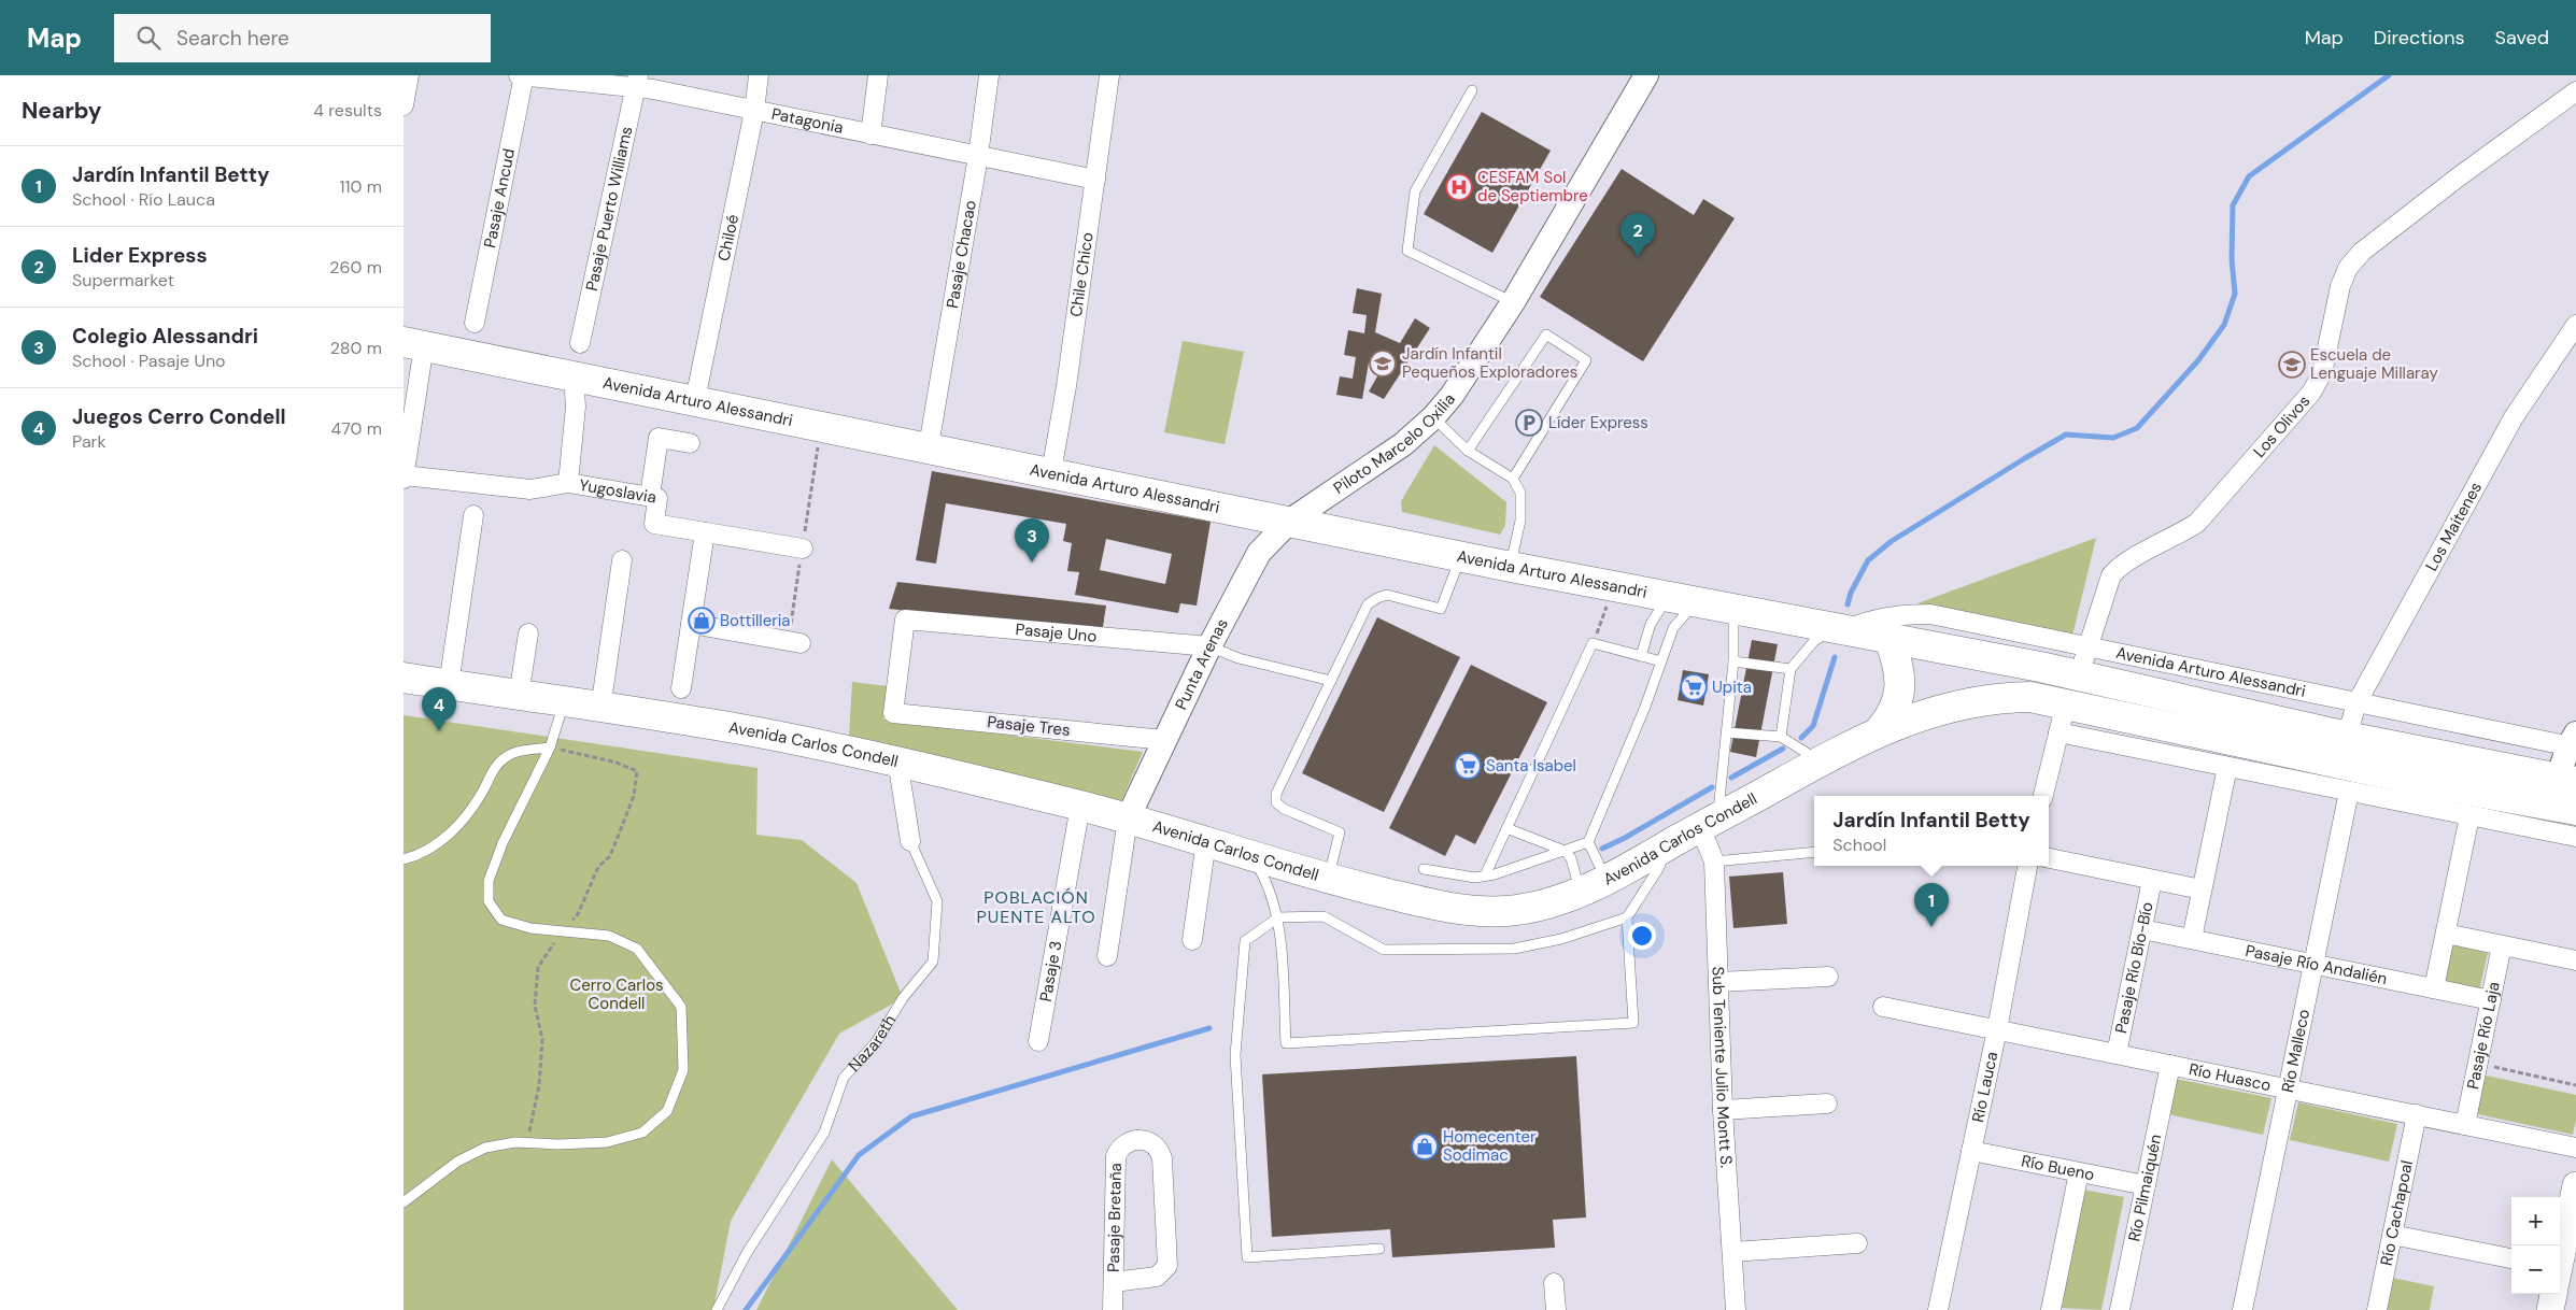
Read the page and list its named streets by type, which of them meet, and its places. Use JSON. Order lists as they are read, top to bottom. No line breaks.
{"streets":{"main road":["Avenida Arturo Alessandri","Avenida Carlos Condell"],"street":["Patagonia","Pasaje Ancud","Pasaje Puerto Williams","Chiloé","Pasaje Chacao","Chile Chico","Los Olivos","Piloto Marcelo Oxilia","Yugoslavia","Los Maitenes","Pasaje Uno","Punta Arenas","Pasaje Tres","Pasaje Río Andalién","Pasaje Río Bío-Bío","Pasaje 3","Pasaje Río Laja","Nazareth","Río Malleco","Sub Teniente Julio Montt S.","Río Huasco","Río Lauca","Río Bueno","Río Pilmaiquén","Río Cachapoal","Pasaje Bretaña"]},"crossings":[["Patagonia","Pasaje Ancud"],["Patagonia","Pasaje Puerto Williams"],["Patagonia","Chiloé"],["Patagonia","Pasaje Chacao"],["Patagonia","Chile Chico"],["Chiloé","Avenida Arturo Alessandri"],["Chile Chico","Avenida Arturo Alessandri"],["Avenida Arturo Alessandri","Los Olivos"],["Avenida Arturo Alessandri","Piloto Marcelo Oxilia"],["Avenida Arturo Alessandri","Los Maitenes"],["Avenida Arturo Alessandri","Punta Arenas"],["Avenida Arturo Alessandri","Avenida Carlos Condell"],["Piloto Marcelo Oxilia","Punta Arenas"],["Pasaje Uno","Punta Arenas"],["Pasaje Uno","Pasaje Tres"],["Punta Arenas","Pasaje Tres"],["Punta Arenas","Avenida Carlos Condell"],["Avenida Carlos Condell","Pasaje 3"],["Avenida Carlos Condell","Nazareth"],["Avenida Carlos Condell","Sub Teniente Julio Montt S."],["Pasaje Río Andalién","Pasaje Río Bío-Bío"],["Pasaje Río Andalién","Pasaje Río Laja"],["Pasaje Río Andalién","Río Malleco"],["Pasaje Río Bío-Bío","Río Huasco"],["Pasaje Río Laja","Río Huasco"],["Río Malleco","Río Huasco"],["Río Huasco","Río Lauca"],["Río Huasco","Río Pilmaiquén"],["Río Huasco","Río Cachapoal"],["Río Lauca","Río Bueno"],["Río Bueno","Río Pilmaiquén"]],"districts":["POBLACIÓN PUENTE ALTO"],"parks":["Cerro Carlos Condell"],"places":{"hospital":["CESFAM Sol de Septiembre"],"school or university":["Jardín Infantil Pequeños Exploradores","Escuela de Lenguaje Millaray"],"parking":["Líder Express"],"shop":["Bottilleria","Homecenter Sodimac"],"supermarket":["Upita","Santa Isabel"]},"page":{"header":"Map","search":"Search here","nav":["Map","Directions","Saved"],"heading":["Nearby","4 results"],"list":[{"mark":"1","name":"Jardín Infantil Betty","note":"School · Río Lauca","value":"110 m"},{"mark":"2","name":"Lider Express","note":"Supermarket","value":"260 m"},{"mark":"3","name":"Colegio Alessandri","note":"School · Pasaje Uno","value":"280 m"},{"mark":"4","name":"Juegos Cerro Condell","note":"Park","value":"470 m"}],"pins":["2","3","4","1"],"popup":["Jardín Infantil Betty","School"],"map_buttons":["+","−"]}}
